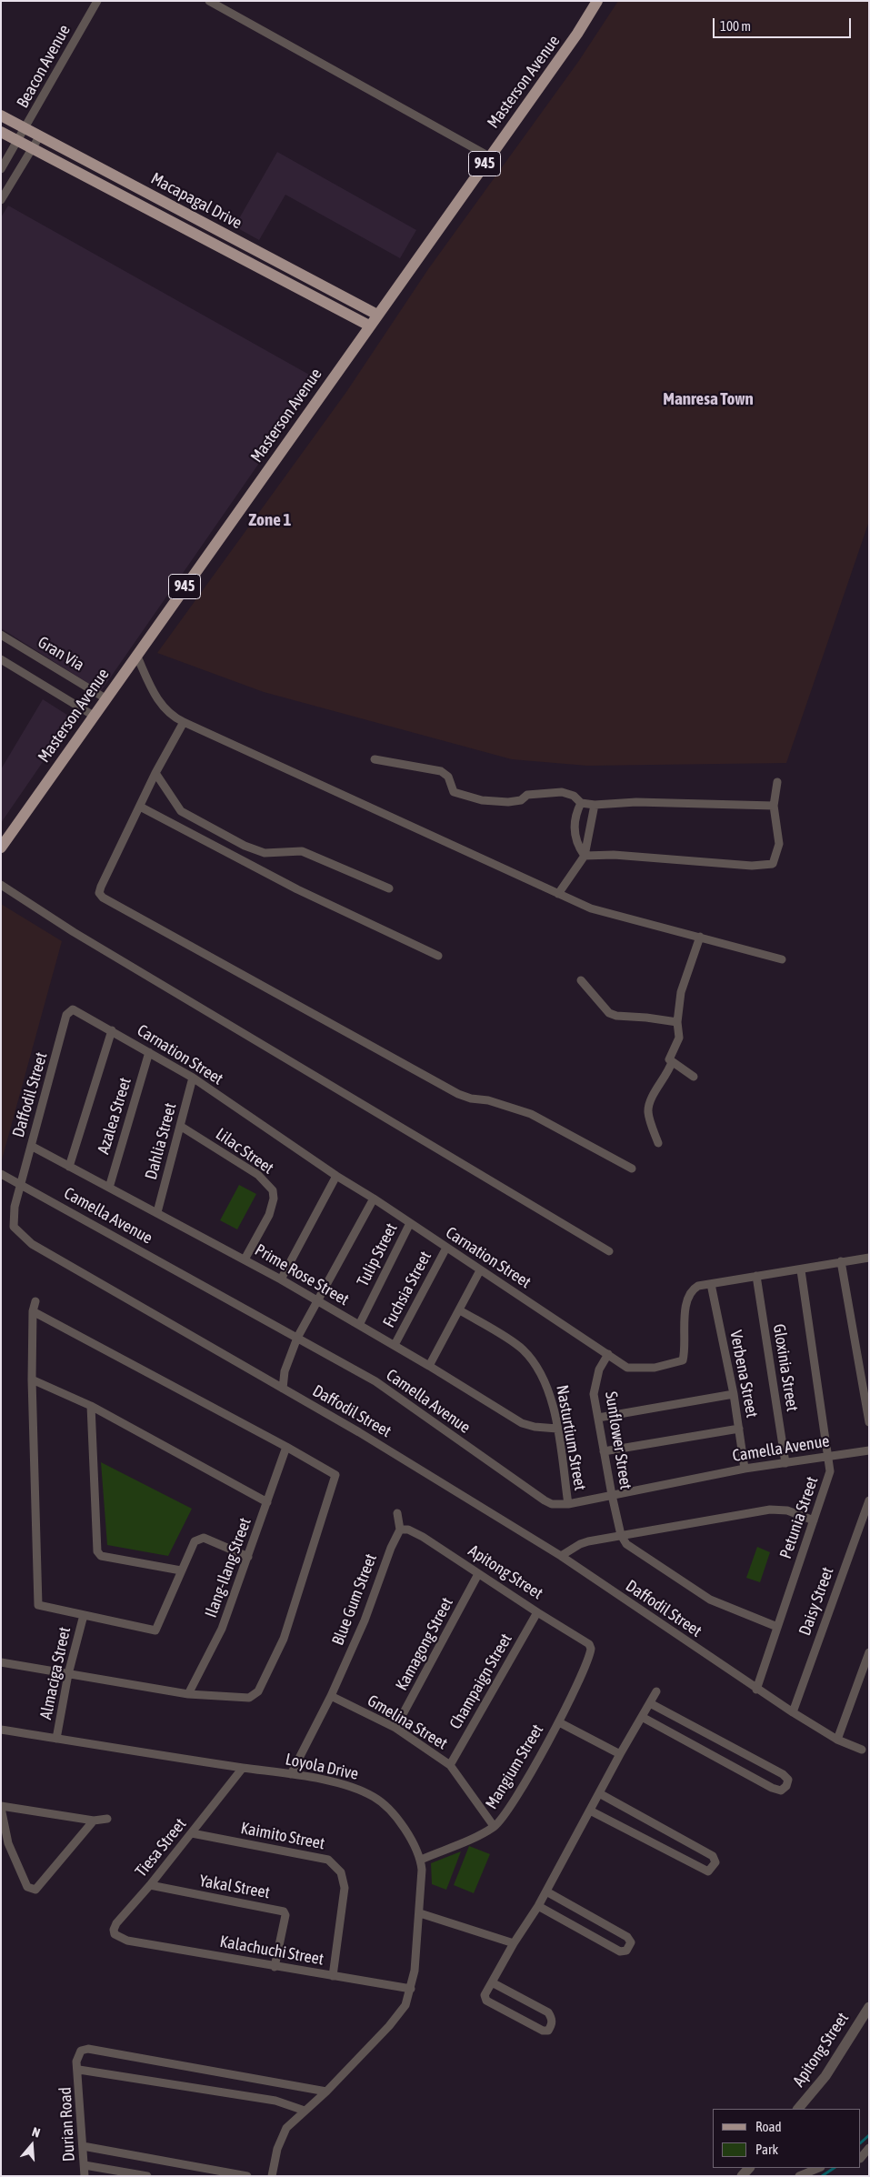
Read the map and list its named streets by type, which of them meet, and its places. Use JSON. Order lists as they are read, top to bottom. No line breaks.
{"streets":{"main road":["Masterson Avenue","945","Macapagal Drive"],"street":["Beacon Avenue","Gran Via","Carnation Street","Daffodil Street","Azalea Street","Dahlia Street","Lilac Street","Camella Avenue","Tulip Street","Prime Rose Street","Fuchsia Street","Gloxinia Street","Verbena Street","Nasturtium Street","Sunflower Street","Petunia Street","Ilang-Ilang Street","Apitong Street","Blue Gum Street","Daisy Street","Kamagong Street","Almaciga Street","Champaign Street","Gmelina Street","Loyola Drive","Mangium Street","Kaimito Street","Tiesa Street","Yakal Street","Kalachuchi Street","Durian Road"]},"crossings":[["Beacon Avenue","Macapagal Drive"],["Masterson Avenue","Macapagal Drive"],["Masterson Avenue","Gran Via"],["Carnation Street","Daffodil Street"],["Carnation Street","Azalea Street"],["Carnation Street","Dahlia Street"],["Carnation Street","Tulip Street"],["Carnation Street","Fuchsia Street"],["Carnation Street","Gloxinia Street"],["Carnation Street","Verbena Street"],["Carnation Street","Sunflower Street"],["Carnation Street","Petunia Street"],["Daffodil Street","Camella Avenue"],["Daffodil Street","Prime Rose Street"],["Daffodil Street","Petunia Street"],["Daffodil Street","Daisy Street"],["Azalea Street","Prime Rose Street"],["Dahlia Street","Lilac Street"],["Dahlia Street","Prime Rose Street"],["Lilac Street","Prime Rose Street"],["Camella Avenue","Gloxinia Street"],["Camella Avenue","Verbena Street"],["Camella Avenue","Nasturtium Street"],["Camella Avenue","Sunflower Street"],["Camella Avenue","Petunia Street"],["Tulip Street","Prime Rose Street"],["Prime Rose Street","Fuchsia Street"],["Prime Rose Street","Nasturtium Street"],["Apitong Street","Blue Gum Street"],["Apitong Street","Kamagong Street"],["Apitong Street","Champaign Street"],["Apitong Street","Mangium Street"],["Blue Gum Street","Gmelina Street"],["Blue Gum Street","Loyola Drive"],["Kamagong Street","Gmelina Street"],["Almaciga Street","Loyola Drive"],["Champaign Street","Gmelina Street"],["Gmelina Street","Mangium Street"],["Loyola Drive","Mangium Street"],["Loyola Drive","Tiesa Street"],["Kaimito Street","Tiesa Street"],["Kaimito Street","Kalachuchi Street"],["Tiesa Street","Yakal Street"],["Tiesa Street","Kalachuchi Street"],["Yakal Street","Kalachuchi Street"]],"districts":["Manresa Town","Zone 1"],"legend":["Road","Park"],"scale_bar":"100 m","north":"top"}
